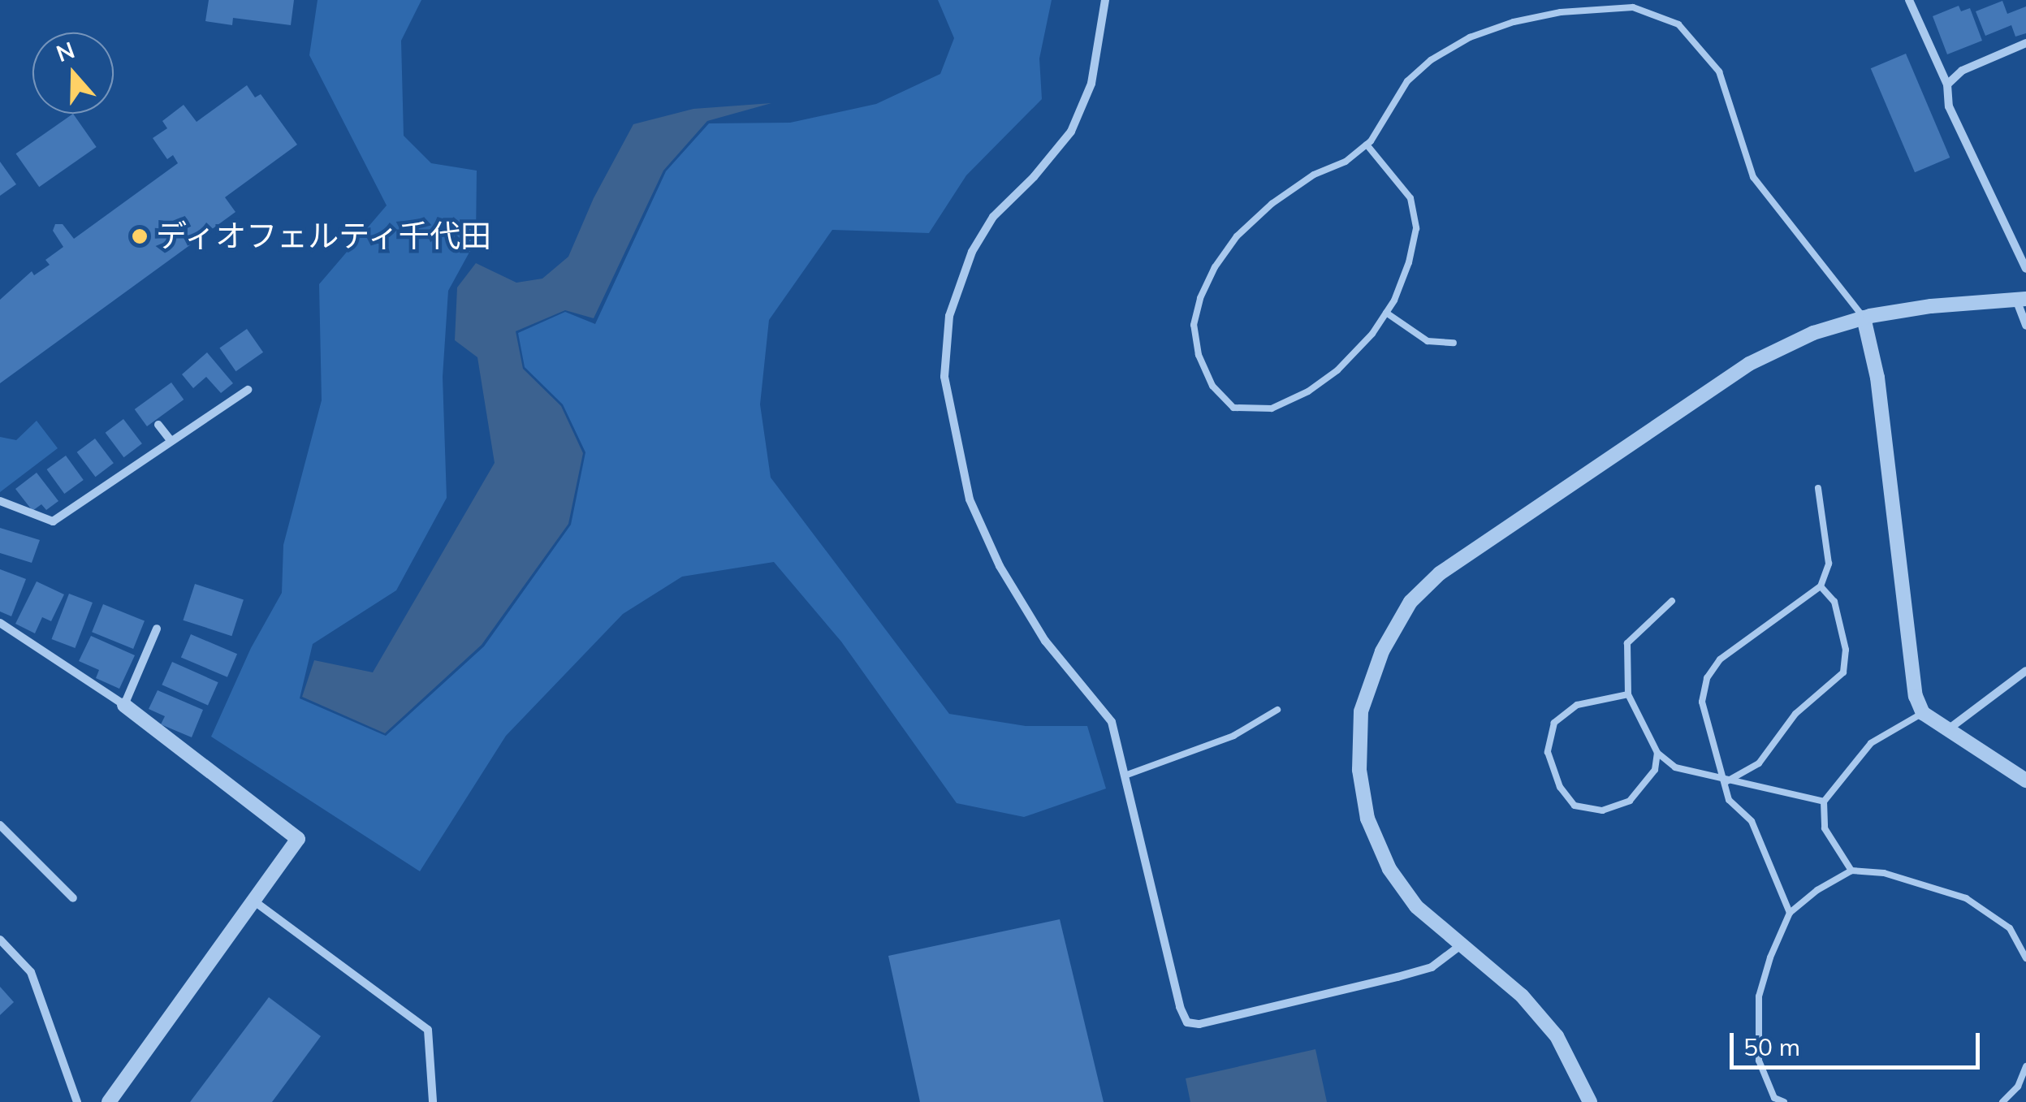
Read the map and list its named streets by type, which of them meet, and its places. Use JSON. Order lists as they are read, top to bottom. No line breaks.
{"places":["ディオフェルティ千代田"],"scale_bar":"50 m","north":"top"}
